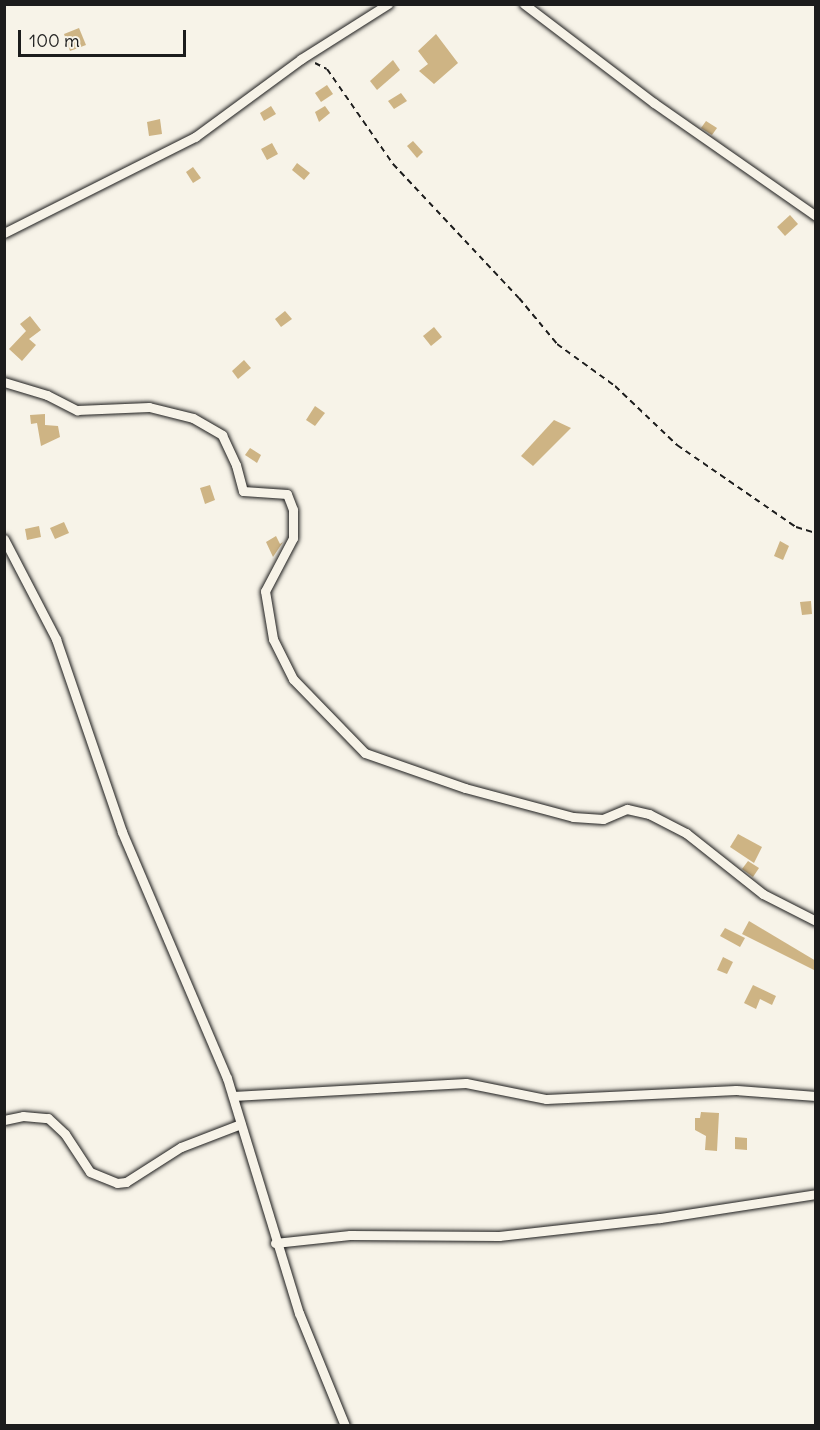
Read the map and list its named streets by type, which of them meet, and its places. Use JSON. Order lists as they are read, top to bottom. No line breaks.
{"scale_bar":"100 m"}
